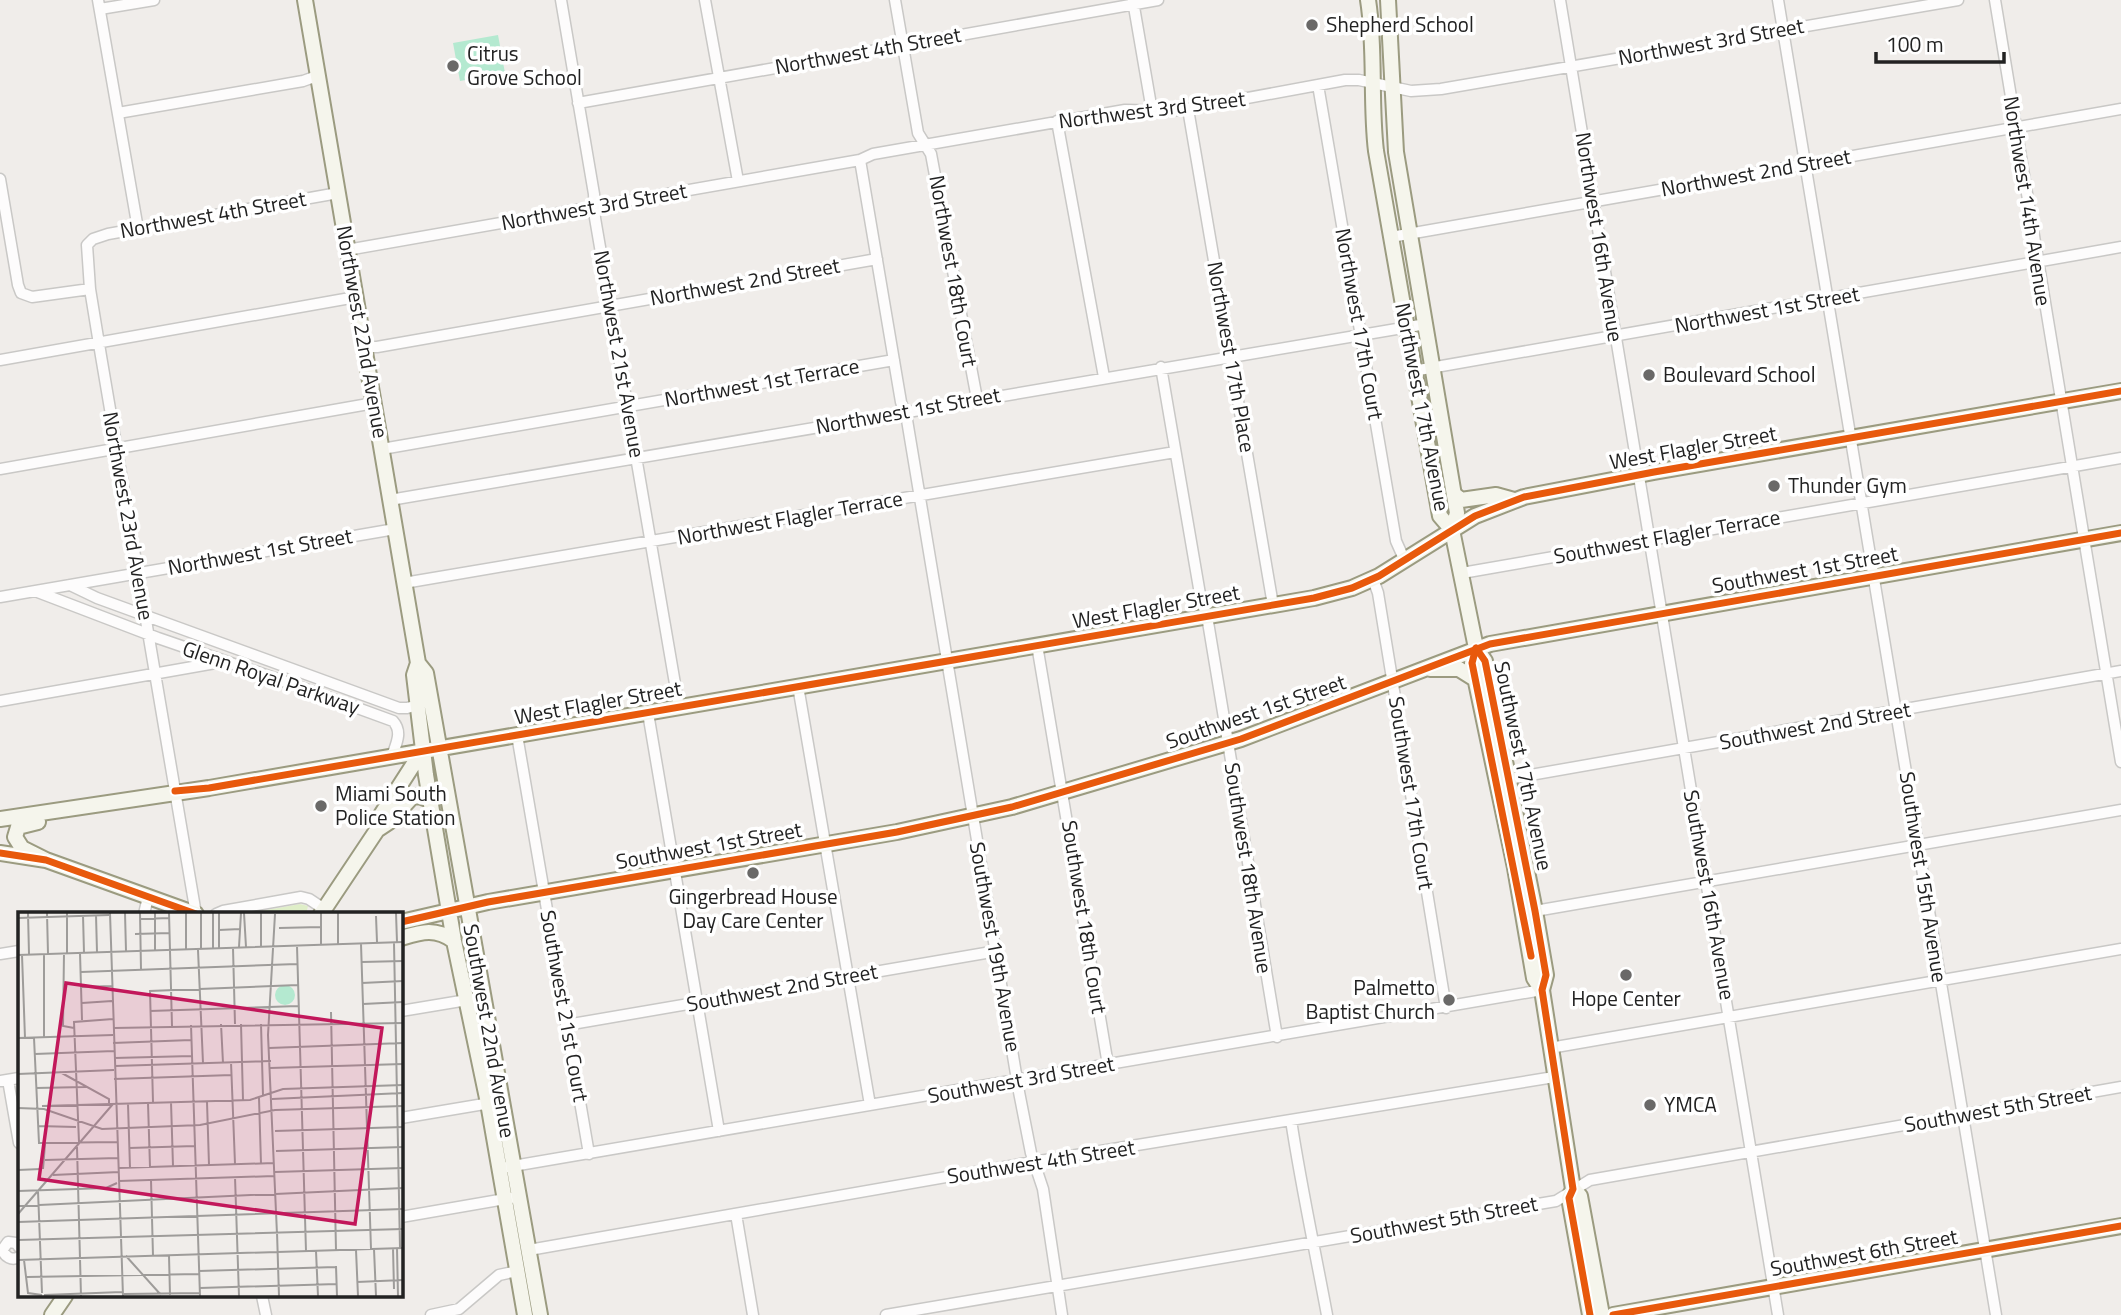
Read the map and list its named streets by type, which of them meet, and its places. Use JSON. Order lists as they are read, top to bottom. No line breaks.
{"streets":{"main road":["Northwest 22nd Avenue","Northwest 17th Avenue","West Flagler Street","Southwest 1st Street","Southwest 17th Avenue","Southwest 22nd Avenue","Southwest 6th Street"],"street":["Northwest 3rd Street","Northwest 4th Street","Northwest 2nd Street","Northwest 14th Avenue","Northwest 16th Avenue","Northwest 18th Court","Northwest 1st Street","Northwest 17th Court","Northwest 21st Avenue","Northwest 17th Place","Northwest 1st Terrace","Northwest 23rd Avenue","Northwest Flagler Terrace","Southwest Flagler Terrace","Glenn Royal Parkway","Southwest 2nd Street","Southwest 17th Court","Southwest 18th Avenue","Southwest 15th Avenue","Southwest 16th Avenue","Southwest 18th Court","Southwest 19th Avenue","Southwest 21st Court","Southwest 3rd Street","Southwest 5th Street","Southwest 4th Street"]},"crossings":[["Northwest 3rd Street","Northwest 16th Avenue"],["Northwest 3rd Street","Northwest 18th Court"],["Northwest 3rd Street","Northwest 17th Court"],["Northwest 3rd Street","Northwest 22nd Avenue"],["Northwest 3rd Street","Northwest 21st Avenue"],["Northwest 3rd Street","Northwest 17th Place"],["Northwest 3rd Street","Northwest 17th Avenue"],["Northwest 3rd Street","Southwest 15th Avenue"],["Northwest 3rd Street","Southwest 19th Avenue"],["Northwest 4th Street","Northwest 18th Court"],["Northwest 4th Street","Northwest 22nd Avenue"],["Northwest 4th Street","Northwest 21st Avenue"],["Northwest 4th Street","Northwest 23rd Avenue"],["Northwest 2nd Street","Northwest 14th Avenue"],["Northwest 2nd Street","Northwest 16th Avenue"],["Northwest 2nd Street","Northwest 22nd Avenue"],["Northwest 2nd Street","Northwest 21st Avenue"],["Northwest 2nd Street","Northwest 17th Avenue"],["Northwest 2nd Street","Southwest 15th Avenue"],["Northwest 2nd Street","Southwest 19th Avenue"],["Northwest 14th Avenue","Northwest 1st Street"],["Northwest 14th Avenue","West Flagler Street"],["Northwest 14th Avenue","Southwest Flagler Terrace"],["Northwest 14th Avenue","Southwest 1st Street"],["Northwest 14th Avenue","Southwest 2nd Street"],["Northwest 16th Avenue","Northwest 1st Street"],["Northwest 16th Avenue","West Flagler Street"],["Northwest 16th Avenue","Southwest 16th Avenue"],["Northwest 18th Court","Northwest 1st Street"],["Northwest 1st Street","Northwest 17th Court"],["Northwest 1st Street","Northwest 22nd Avenue"],["Northwest 1st Street","Northwest 21st Avenue"],["Northwest 1st Street","Northwest 17th Place"],["Northwest 1st Street","Northwest 17th Avenue"],["Northwest 1st Street","Northwest 23rd Avenue"],["Northwest 1st Street","Glenn Royal Parkway"],["Northwest 1st Street","Southwest 18th Avenue"],["Northwest 1st Street","Southwest 15th Avenue"],["Northwest 1st Street","Southwest 19th Avenue"],["Northwest 17th Court","West Flagler Street"],["Northwest 22nd Avenue","Northwest 1st Terrace"],["Northwest 22nd Avenue","West Flagler Street"],["Northwest 22nd Avenue","Northwest Flagler Terrace"],["Northwest 22nd Avenue","Glenn Royal Parkway"],["Northwest 22nd Avenue","Southwest 22nd Avenue"],["Northwest 21st Avenue","Northwest 1st Terrace"],["Northwest 21st Avenue","West Flagler Street"],["Northwest 21st Avenue","Northwest Flagler Terrace"],["Northwest 17th Place","West Flagler Street"],["Northwest 1st Terrace","Southwest 19th Avenue"],["Northwest 17th Avenue","West Flagler Street"],["Northwest 17th Avenue","Southwest 17th Avenue"],["West Flagler Street","Northwest 23rd Avenue"],["West Flagler Street","Glenn Royal Parkway"],["West Flagler Street","Southwest 17th Avenue"],["West Flagler Street","Southwest 17th Court"],["West Flagler Street","Southwest 18th Avenue"],["West Flagler Street","Southwest 15th Avenue"],["West Flagler Street","Southwest 16th Avenue"],["West Flagler Street","Southwest 18th Court"],["West Flagler Street","Southwest 19th Avenue"],["West Flagler Street","Southwest 21st Court"],["West Flagler Street","Southwest 22nd Avenue"],["Northwest 23rd Avenue","Glenn Royal Parkway"],["Northwest Flagler Terrace","Southwest 18th Avenue"],["Northwest Flagler Terrace","Southwest 19th Avenue"],["Southwest Flagler Terrace","Southwest 17th Avenue"],["Southwest Flagler Terrace","Southwest 15th Avenue"],["Southwest Flagler Terrace","Southwest 16th Avenue"],["Southwest 1st Street","Southwest 17th Avenue"],["Southwest 1st Street","Southwest 17th Court"],["Southwest 1st Street","Southwest 18th Avenue"],["Southwest 1st Street","Southwest 15th Avenue"],["Southwest 1st Street","Southwest 16th Avenue"],["Southwest 1st Street","Southwest 18th Court"],["Southwest 1st Street","Southwest 19th Avenue"],["Southwest 1st Street","Southwest 21st Court"],["Southwest 1st Street","Southwest 22nd Avenue"],["Southwest 2nd Street","Southwest 17th Avenue"],["Southwest 2nd Street","Southwest 15th Avenue"],["Southwest 2nd Street","Southwest 16th Avenue"],["Southwest 2nd Street","Southwest 19th Avenue"],["Southwest 2nd Street","Southwest 21st Court"],["Southwest 17th Avenue","Southwest 3rd Street"],["Southwest 17th Avenue","Southwest 5th Street"],["Southwest 17th Avenue","Southwest 4th Street"],["Southwest 17th Court","Southwest 3rd Street"],["Southwest 18th Avenue","Southwest 3rd Street"],["Southwest 15th Avenue","Southwest 5th Street"],["Southwest 15th Avenue","Southwest 6th Street"],["Southwest 16th Avenue","Southwest 5th Street"],["Southwest 16th Avenue","Southwest 6th Street"],["Southwest 18th Court","Southwest 3rd Street"],["Southwest 19th Avenue","Southwest 3rd Street"],["Southwest 19th Avenue","Southwest 5th Street"],["Southwest 19th Avenue","Southwest 4th Street"],["Southwest 21st Court","Southwest 3rd Street"],["Southwest 22nd Avenue","Southwest 3rd Street"],["Southwest 22nd Avenue","Southwest 4th Street"]],"places":["Shepherd School","Citrus Grove School","Boulevard School","Thunder Gym","Miami South Police Station","Gingerbread House Day Care Center","Hope Center","Palmetto Baptist Church","YMCA"],"scale_bar":"100 m"}
